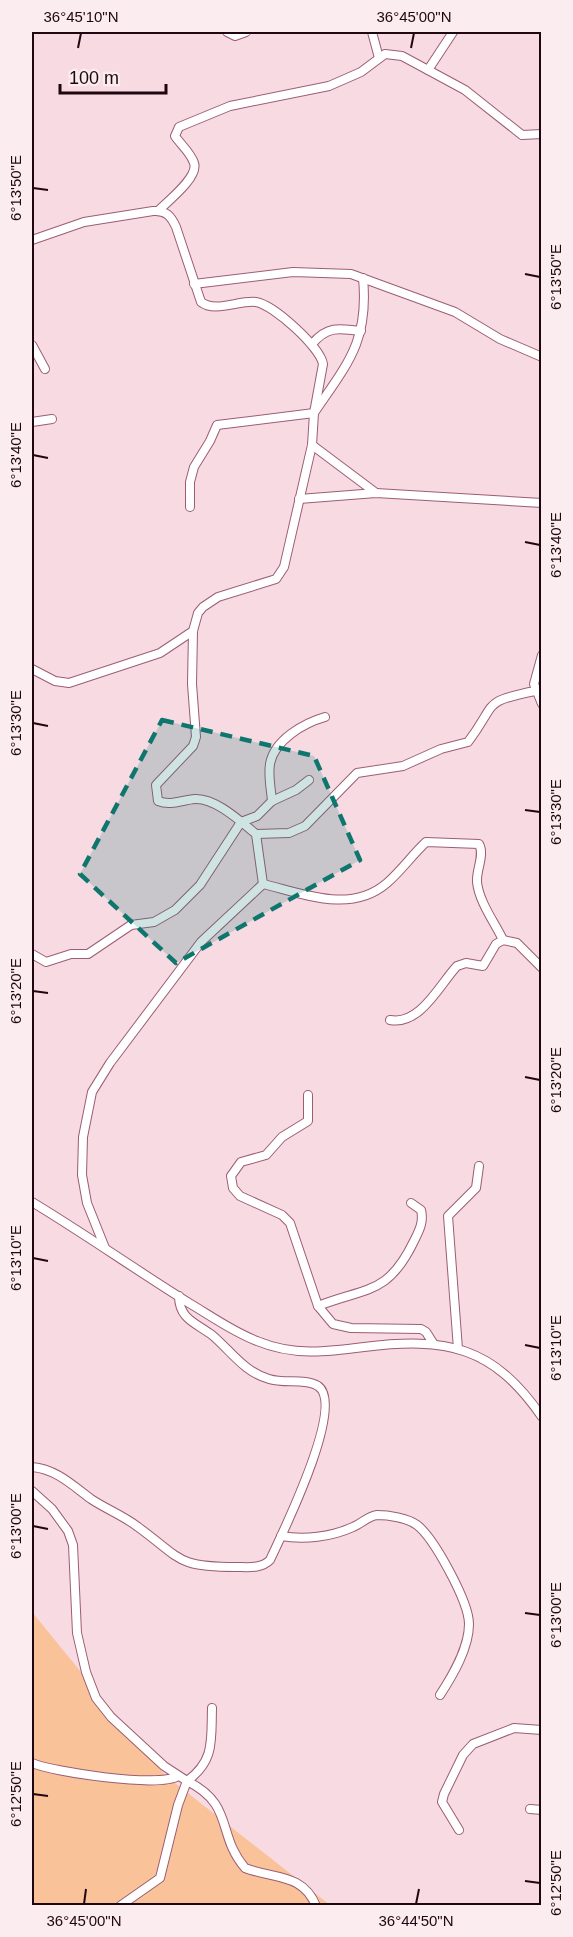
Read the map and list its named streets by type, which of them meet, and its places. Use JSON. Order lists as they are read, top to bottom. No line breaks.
{"scale_bar":"100 m","coordinates":["36°45'10\"N","36°45'00\"N","6°13'50\"E","6°13'40\"E","6°13'30\"E","6°13'20\"E","6°13'10\"E","6°13'00\"E","6°12'50\"E","36°44'50\"N"]}
